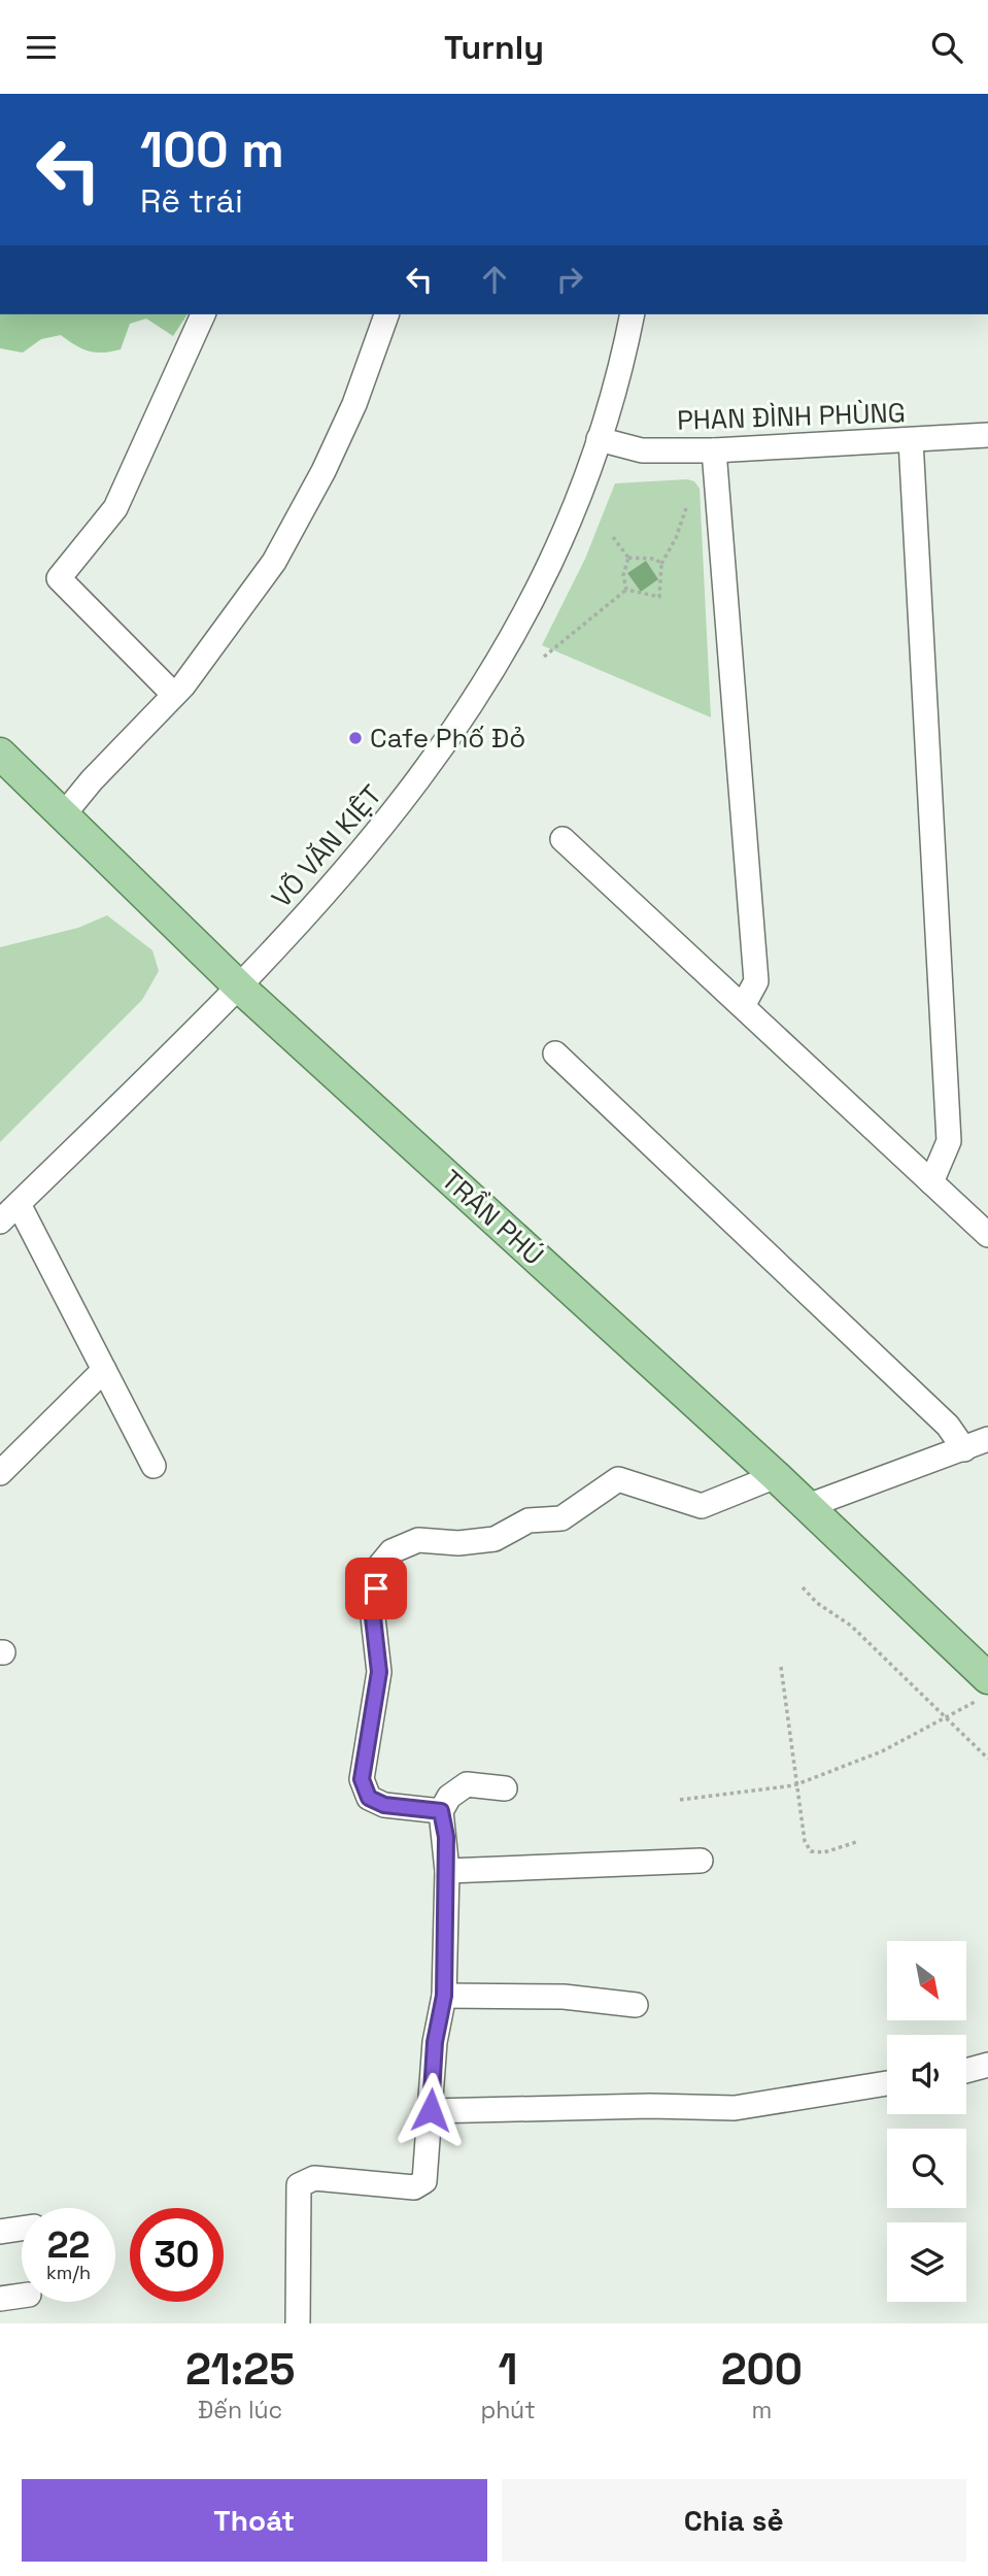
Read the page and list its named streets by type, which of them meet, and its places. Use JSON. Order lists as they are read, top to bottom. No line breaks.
{"streets":{"main road":["TRẦN PHÚ"],"street":["PHAN ĐÌNH PHÙNG","VÕ VĂN KIỆT"]},"crossings":[["PHAN ĐÌNH PHÙNG","VÕ VĂN KIỆT"],["VÕ VĂN KIỆT","TRẦN PHÚ"]],"places":["Cafe Phố Đỏ"],"north":"bottom right","page":{"header":"Turnly","turn":["100 m","Rẽ trái"],"speed":"22 km/h","limit":"30","eta":["21:25","Đến lúc","1","phút","200","m"],"buttons":["Thoát","Chia sẻ"]}}
